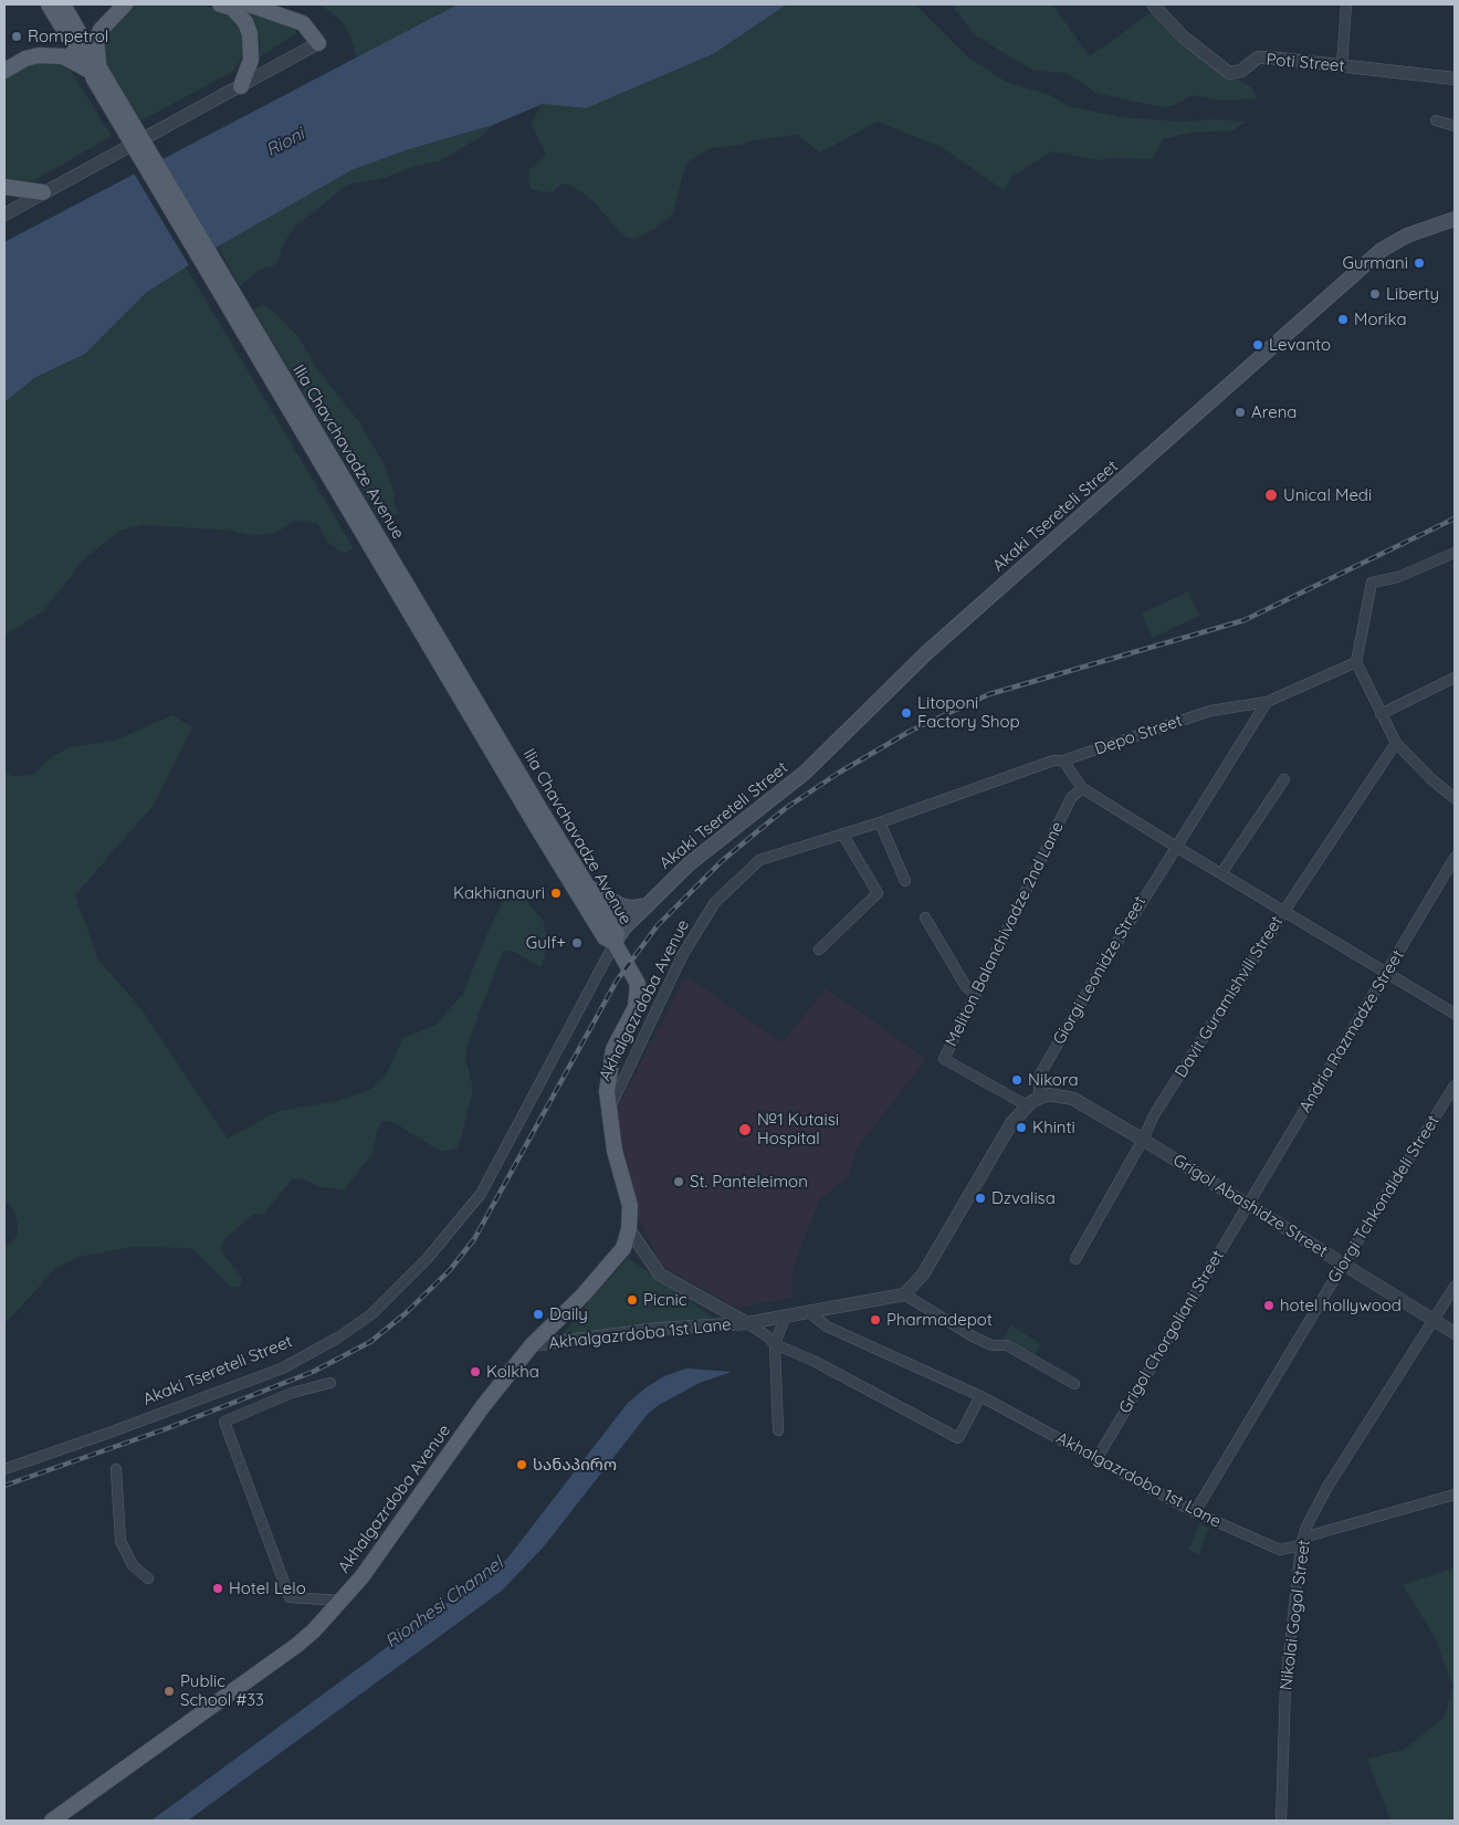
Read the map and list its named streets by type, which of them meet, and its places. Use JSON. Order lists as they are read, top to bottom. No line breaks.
{"streets":{"main road":["Ilia Chavchavadze Avenue","Akaki Tsereteli Street","Akhalgazrdoba Avenue"],"street":["Poti Street","Depo Street","Meliton Balanchivadze 2nd Lane","Giorgi Leonidze Street","Davit Guramishvili Street","Andria Razmadze Street","Giorgi Tchkondideli Street","Grigol Abashidze Street","Grigol Chorgoliani Street","Akhalgazrdoba 1st Lane","Nikolai Gogol Street"]},"crossings":[["Ilia Chavchavadze Avenue","Akaki Tsereteli Street"],["Ilia Chavchavadze Avenue","Akhalgazrdoba Avenue"],["Akaki Tsereteli Street","Akhalgazrdoba Avenue"],["Depo Street","Giorgi Leonidze Street"],["Depo Street","Akhalgazrdoba Avenue"],["Giorgi Leonidze Street","Grigol Abashidze Street"],["Davit Guramishvili Street","Grigol Abashidze Street"],["Akhalgazrdoba Avenue","Akhalgazrdoba 1st Lane"],["Andria Razmadze Street","Grigol Abashidze Street"],["Andria Razmadze Street","Grigol Chorgoliani Street"],["Giorgi Tchkondideli Street","Grigol Abashidze Street"],["Giorgi Tchkondideli Street","Akhalgazrdoba 1st Lane"],["Grigol Abashidze Street","Grigol Chorgoliani Street"],["Grigol Abashidze Street","Nikolai Gogol Street"],["Grigol Chorgoliani Street","Akhalgazrdoba 1st Lane"],["Akhalgazrdoba 1st Lane","Nikolai Gogol Street"]],"water":["Rioni","Rionhesi Channel"],"places":["Rompetrol","Gurmani","Liberty","Morika","Levanto","Arena","Unical Medi","Litoponi Factory Shop","Kakhianauri","Gulf+","Nikora","Khinti","№1 Kutaisi Hospital","St. Panteleimon","Dzvalisa","Picnic","hotel hollywood","Daily","Pharmadepot","Kolkha","სანაპირო","Hotel Lelo","Public School #33"]}
